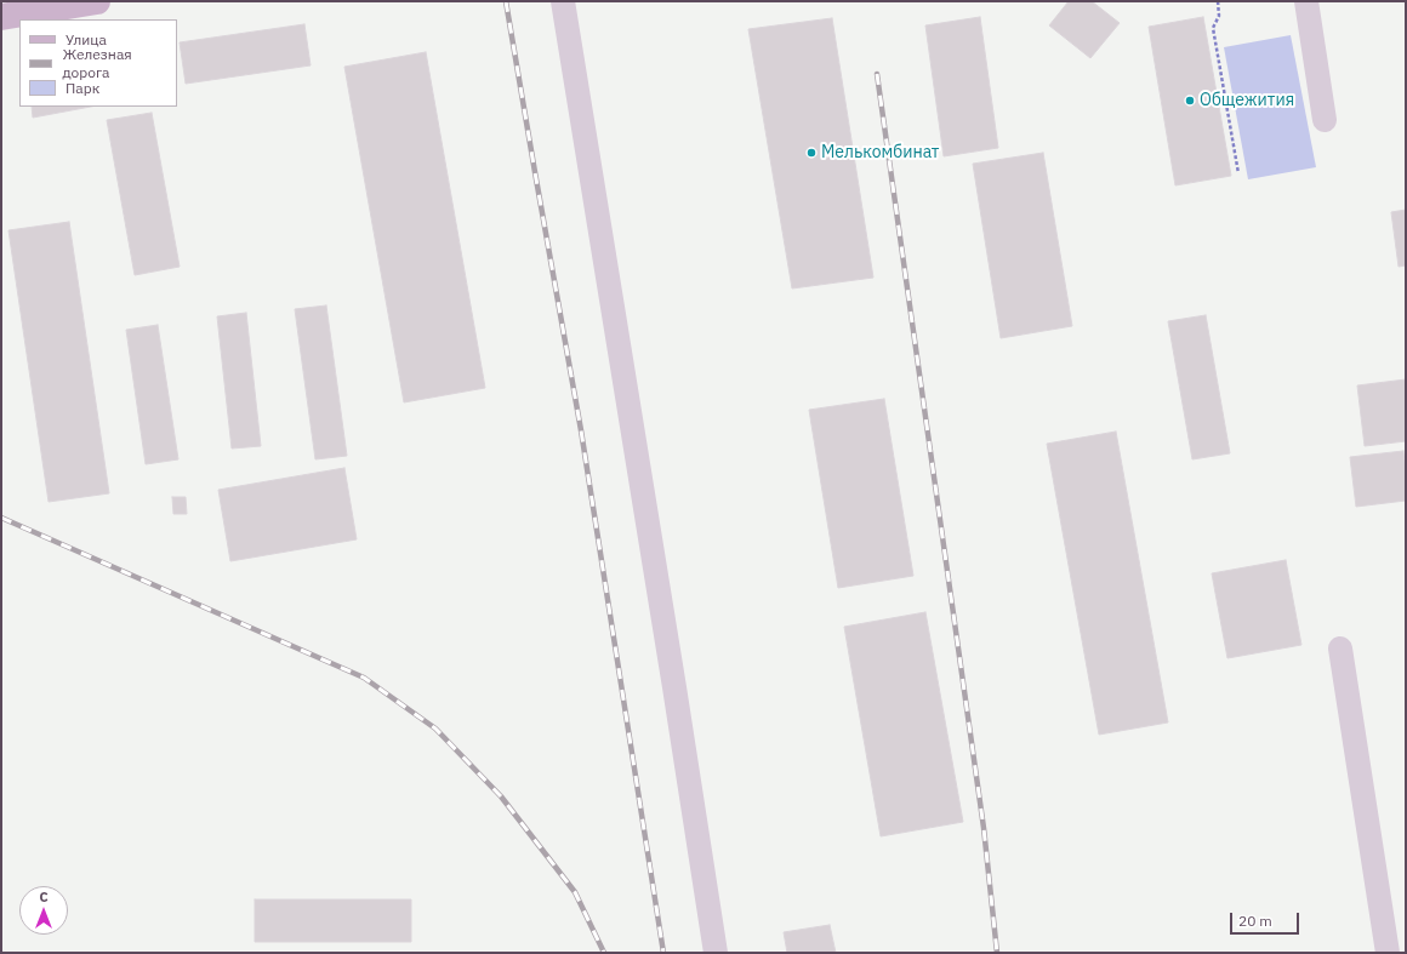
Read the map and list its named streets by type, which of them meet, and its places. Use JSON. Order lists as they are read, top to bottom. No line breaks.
{"places":["Общежития","Мелькомбинат"],"legend":["Улица","Железная дорога","Парк"],"scale_bar":"20 m","north":"top"}
